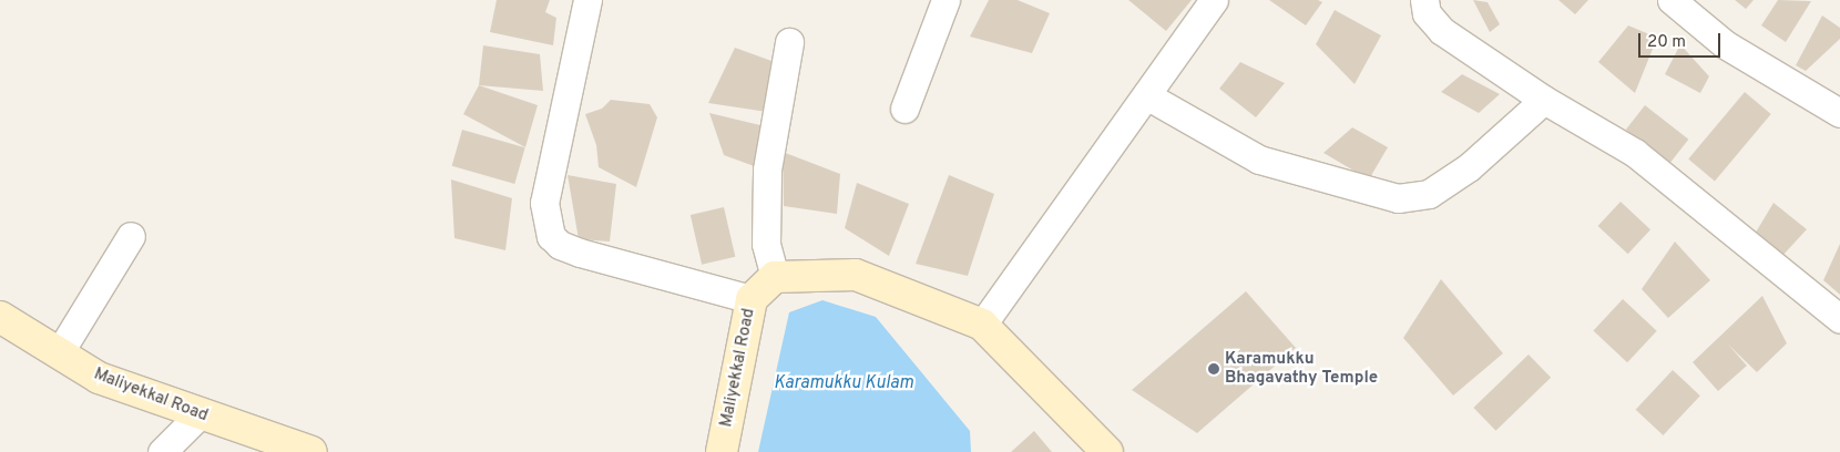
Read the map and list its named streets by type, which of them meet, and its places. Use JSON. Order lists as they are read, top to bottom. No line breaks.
{"streets":{"street":["Maliyekkal Road"]},"water":["Karamukku Kulam"],"places":["Karamukku Bhagavathy Temple"],"scale_bar":"20 m"}
